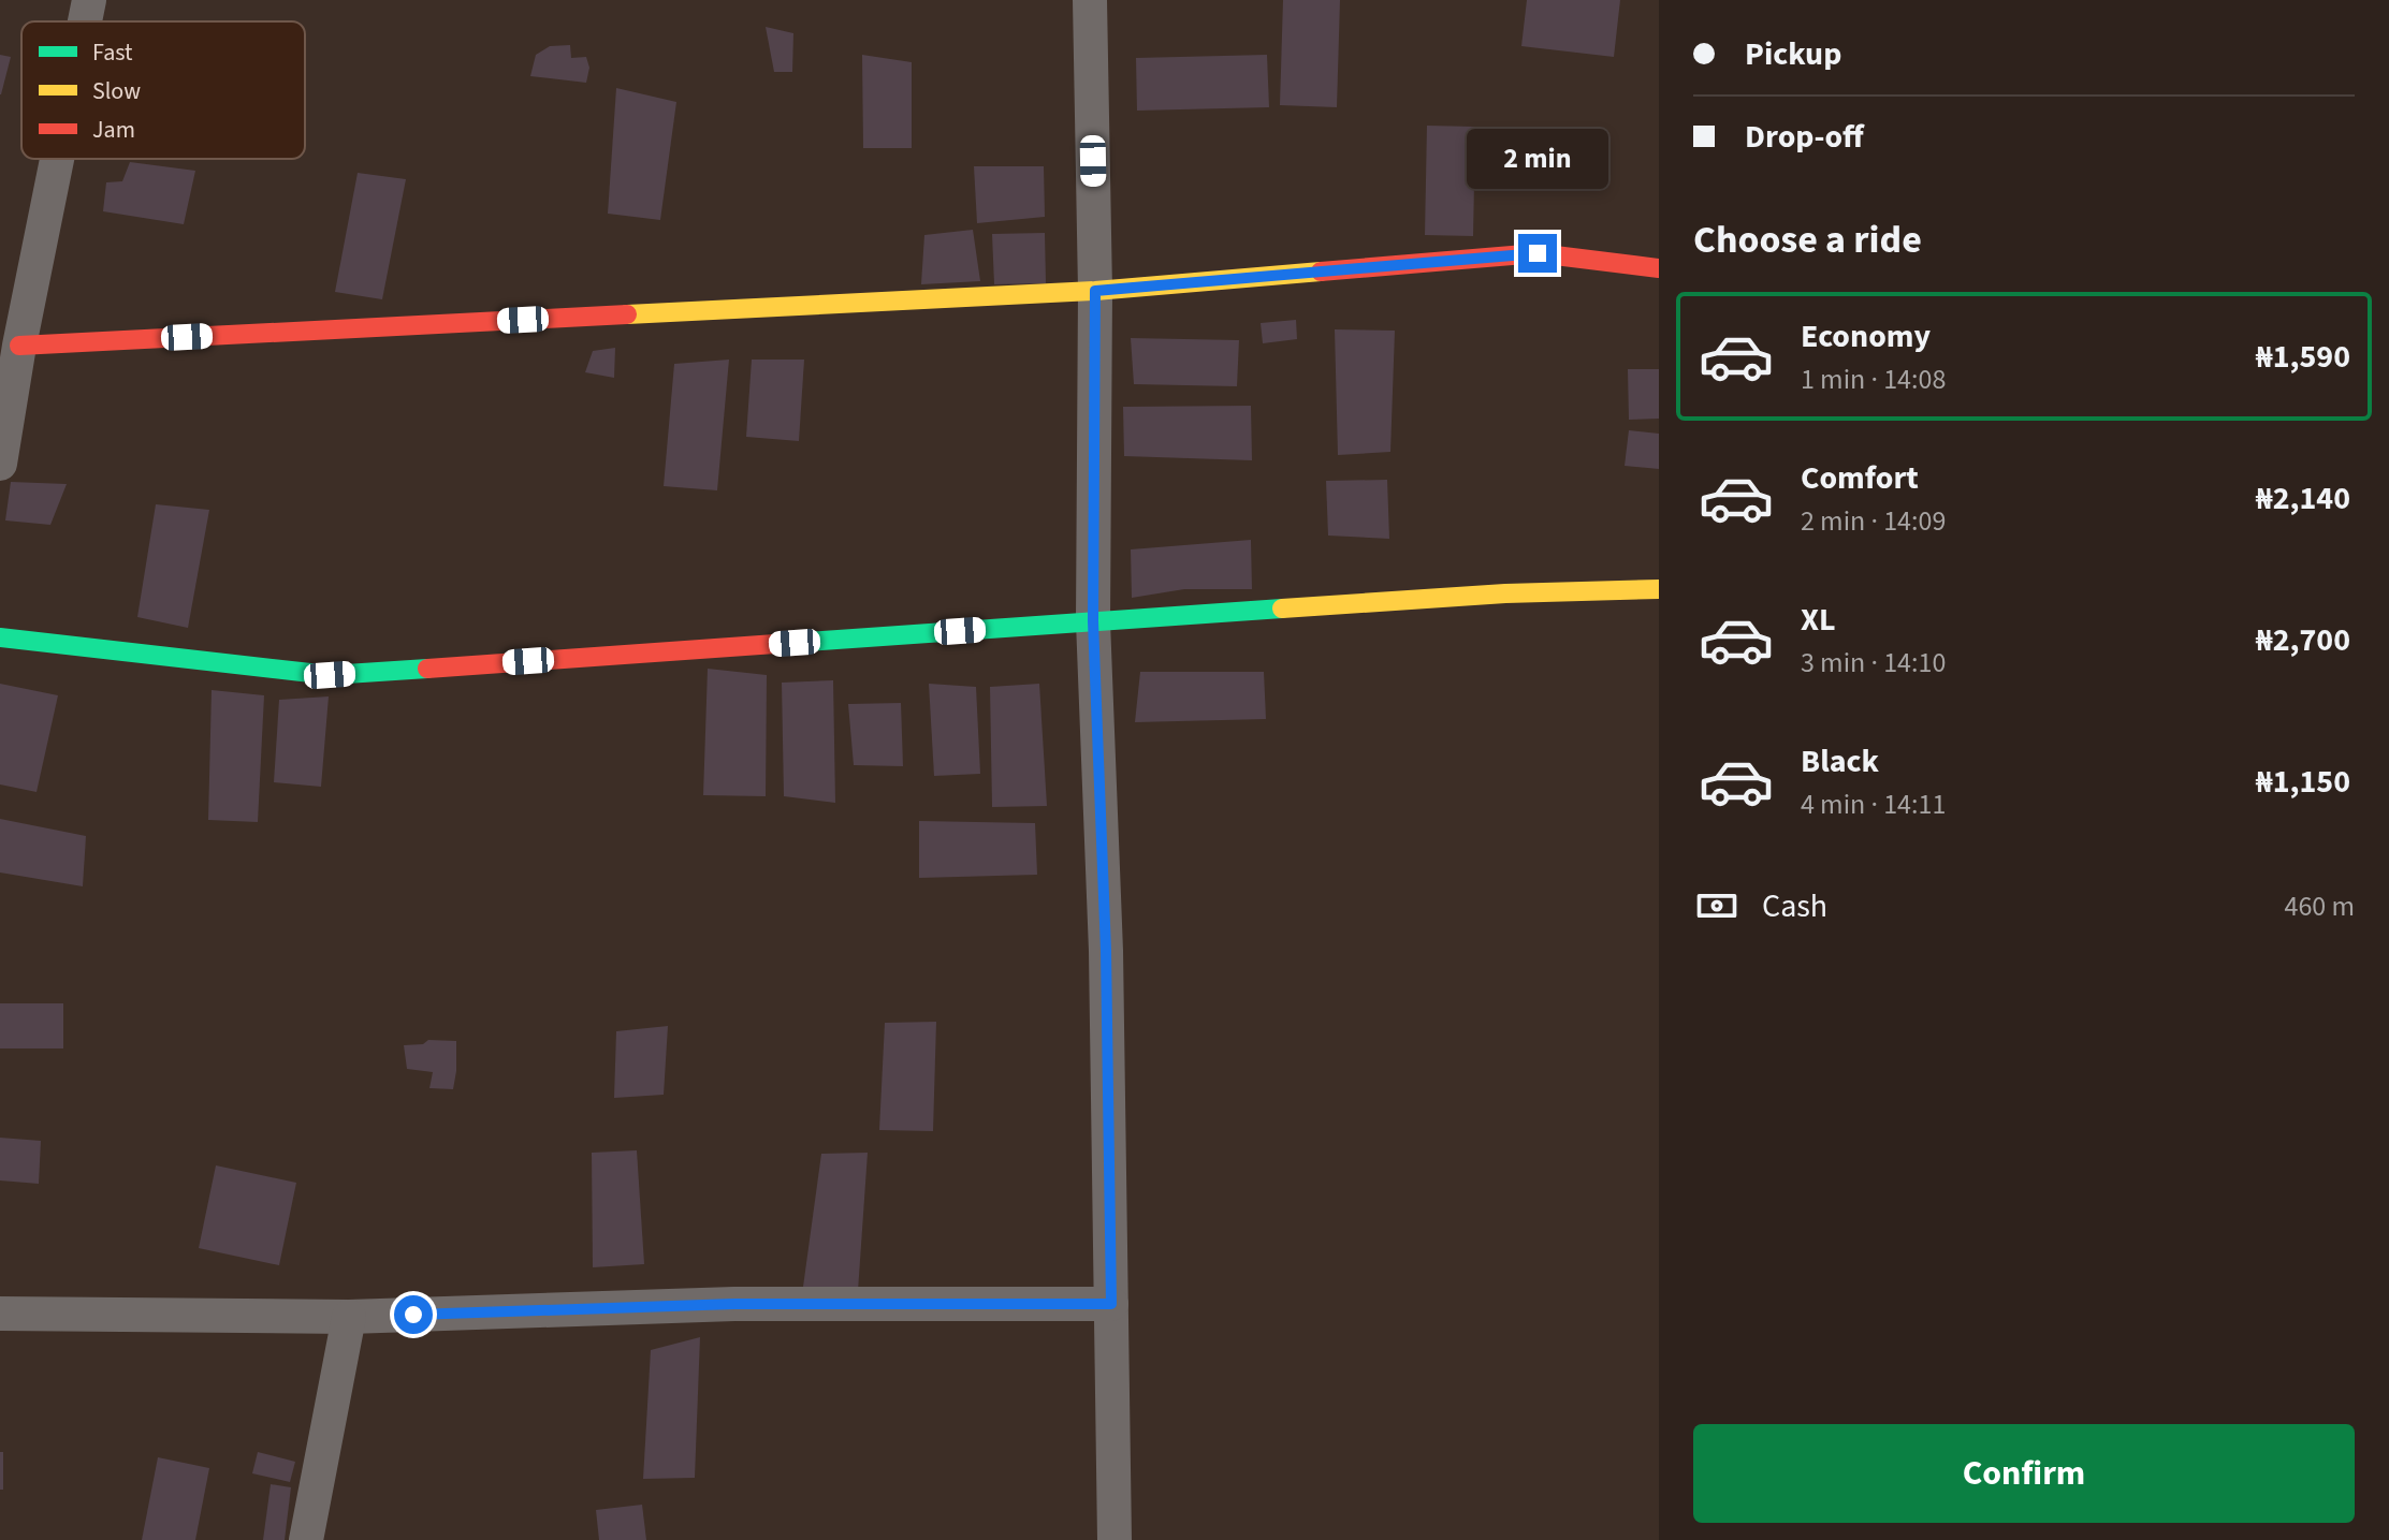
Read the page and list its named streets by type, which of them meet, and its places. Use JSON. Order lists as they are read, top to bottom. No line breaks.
{"legend":["Fast","Slow","Jam"],"page":{"banner":["Pickup","Drop-off"],"bubble":"2 min","heading":"Choose a ride","list":[{"name":"Economy","note":"1 min · 14:08","value":"₦1,590"},{"name":"Comfort","note":"2 min · 14:09","value":"₦2,140"},{"name":"XL","note":"3 min · 14:10","value":"₦2,700"},{"name":"Black","note":"4 min · 14:11","value":"₦1,150"}],"pay":["Cash","460 m"],"buttons":"Confirm"}}
